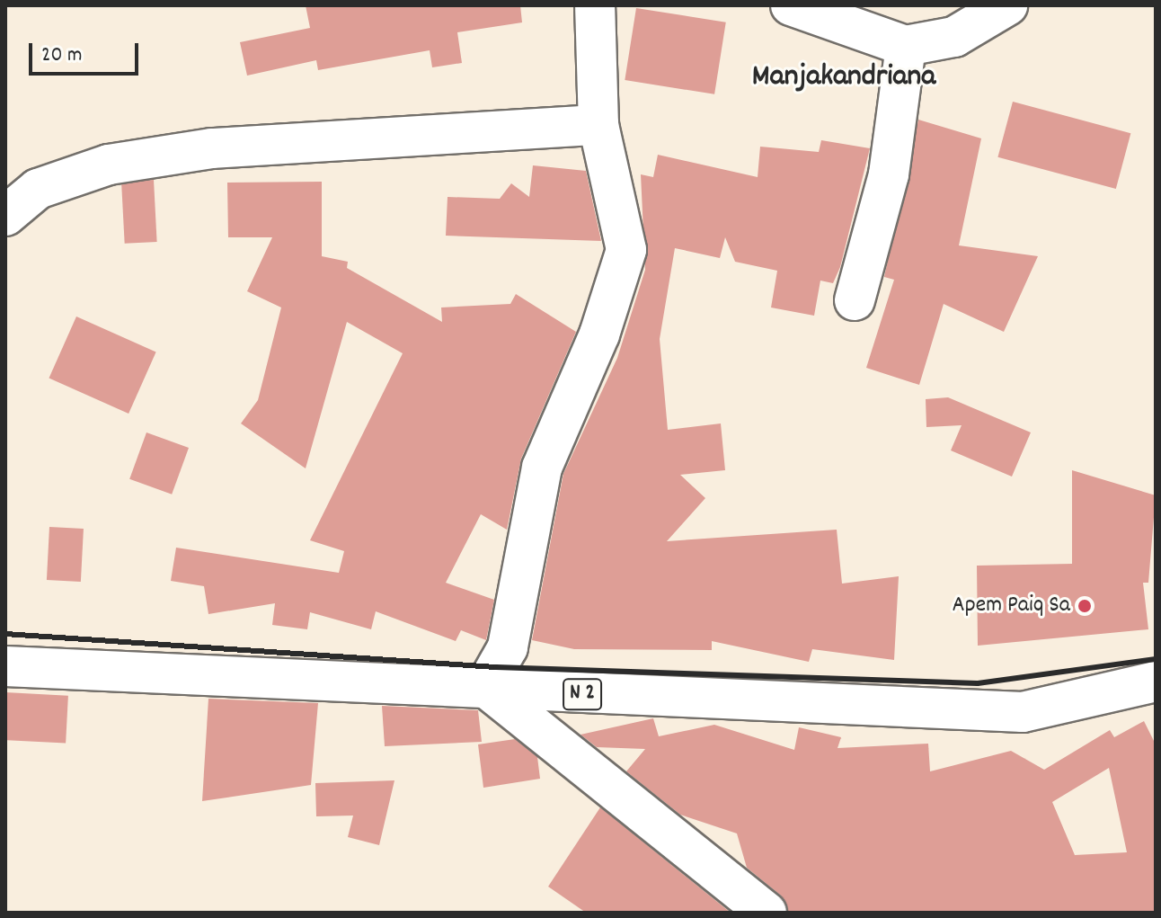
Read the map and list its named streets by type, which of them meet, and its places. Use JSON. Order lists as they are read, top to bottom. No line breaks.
{"streets":{"street":["N 2"]},"districts":["Manjakandriana"],"places":["Apem Paiq Sa"],"scale_bar":"20 m"}
